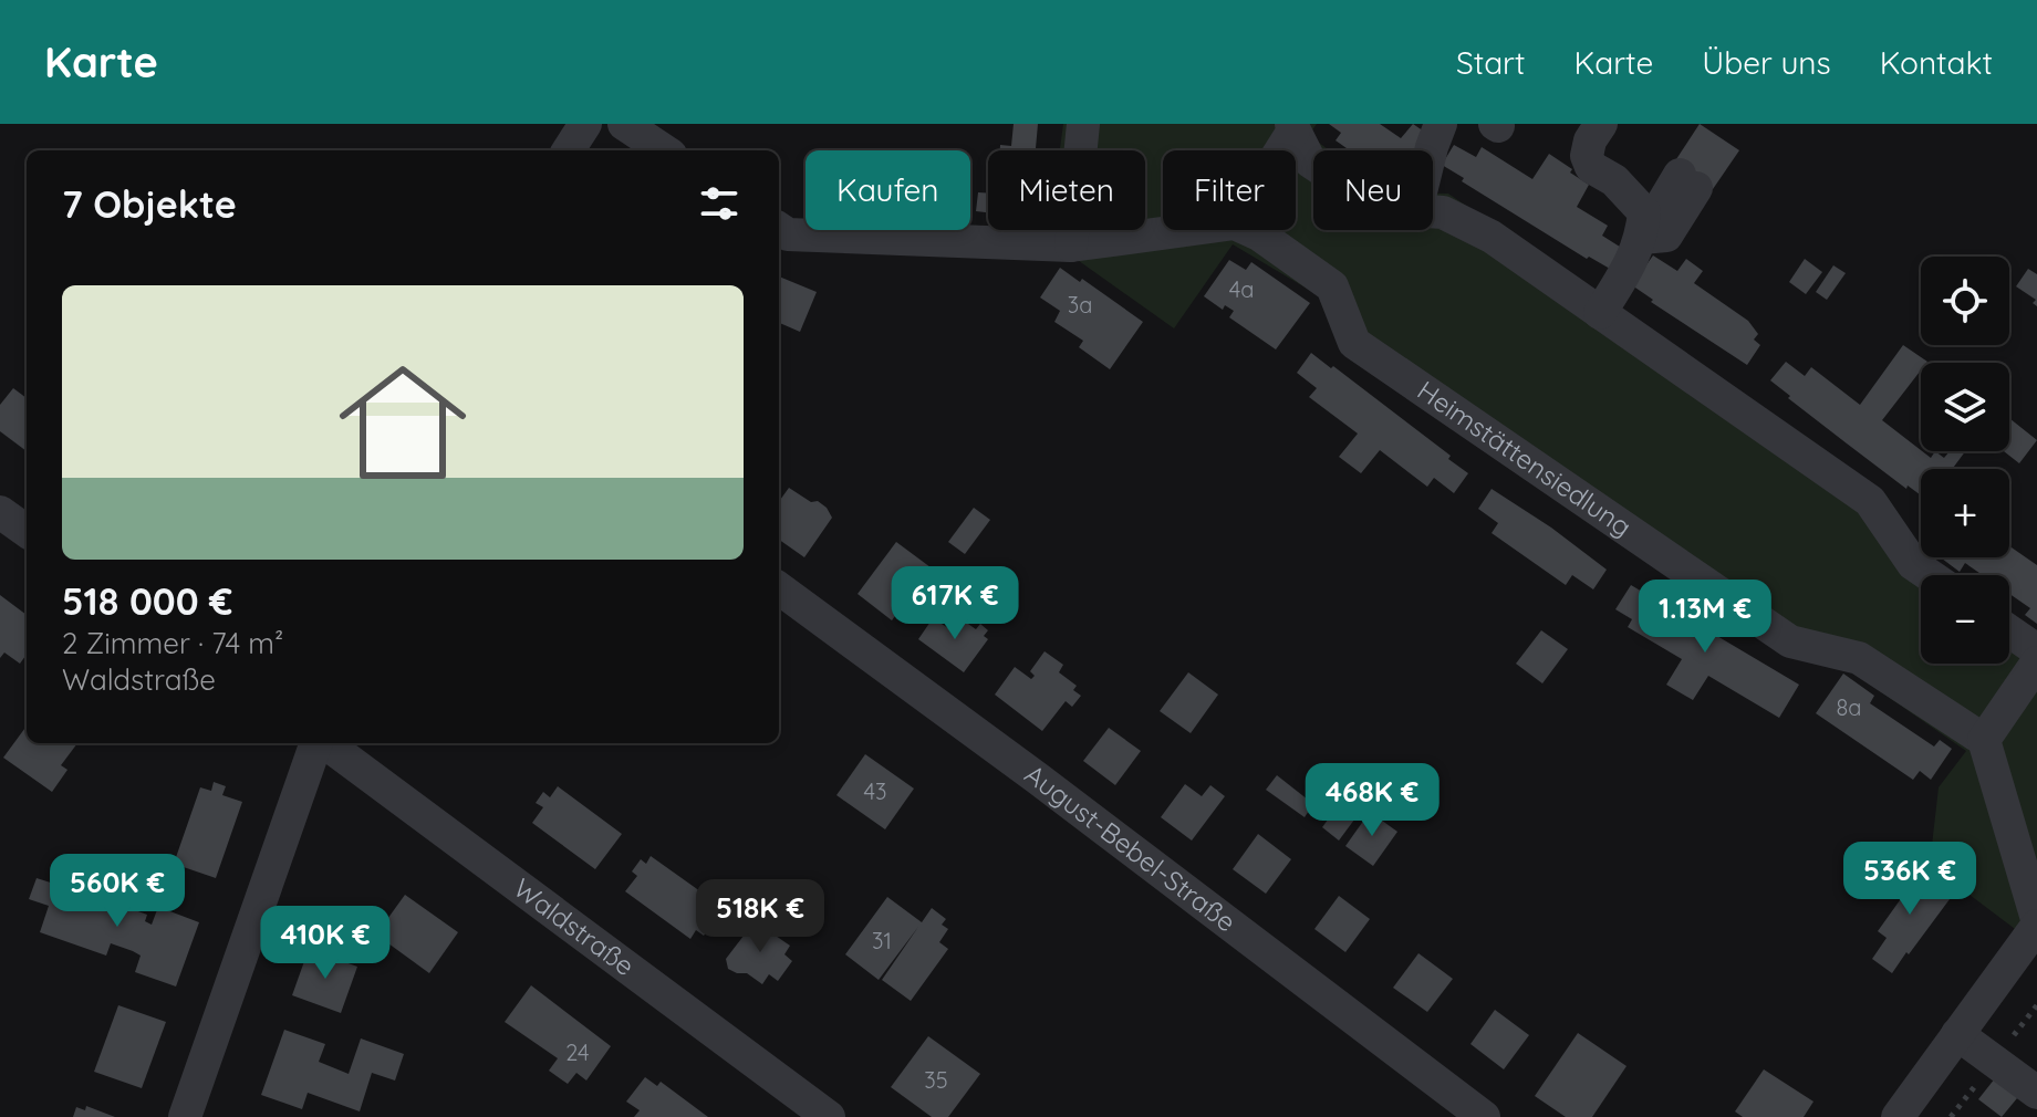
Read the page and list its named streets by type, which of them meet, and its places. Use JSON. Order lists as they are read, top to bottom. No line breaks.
{"streets":{"street":["Heimstättensiedlung","August-Bebel-Straße","Waldstraße"]},"house_numbers":["4a","3a","8a","43","31","24","35"],"page":{"header":"Karte","nav":["Start","Karte","Über uns","Kontakt"],"chip":["Kaufen","Mieten","Filter","Neu"],"heading":"7 Objekte","map_buttons":["+","−"],"list":[{"name":"518 000 €","note":"2 Zimmer · 74 m² · Waldstraße"}],"price":["617K €","1.13M €","468K €","536K €","560K €","518K €","410K €"]}}
